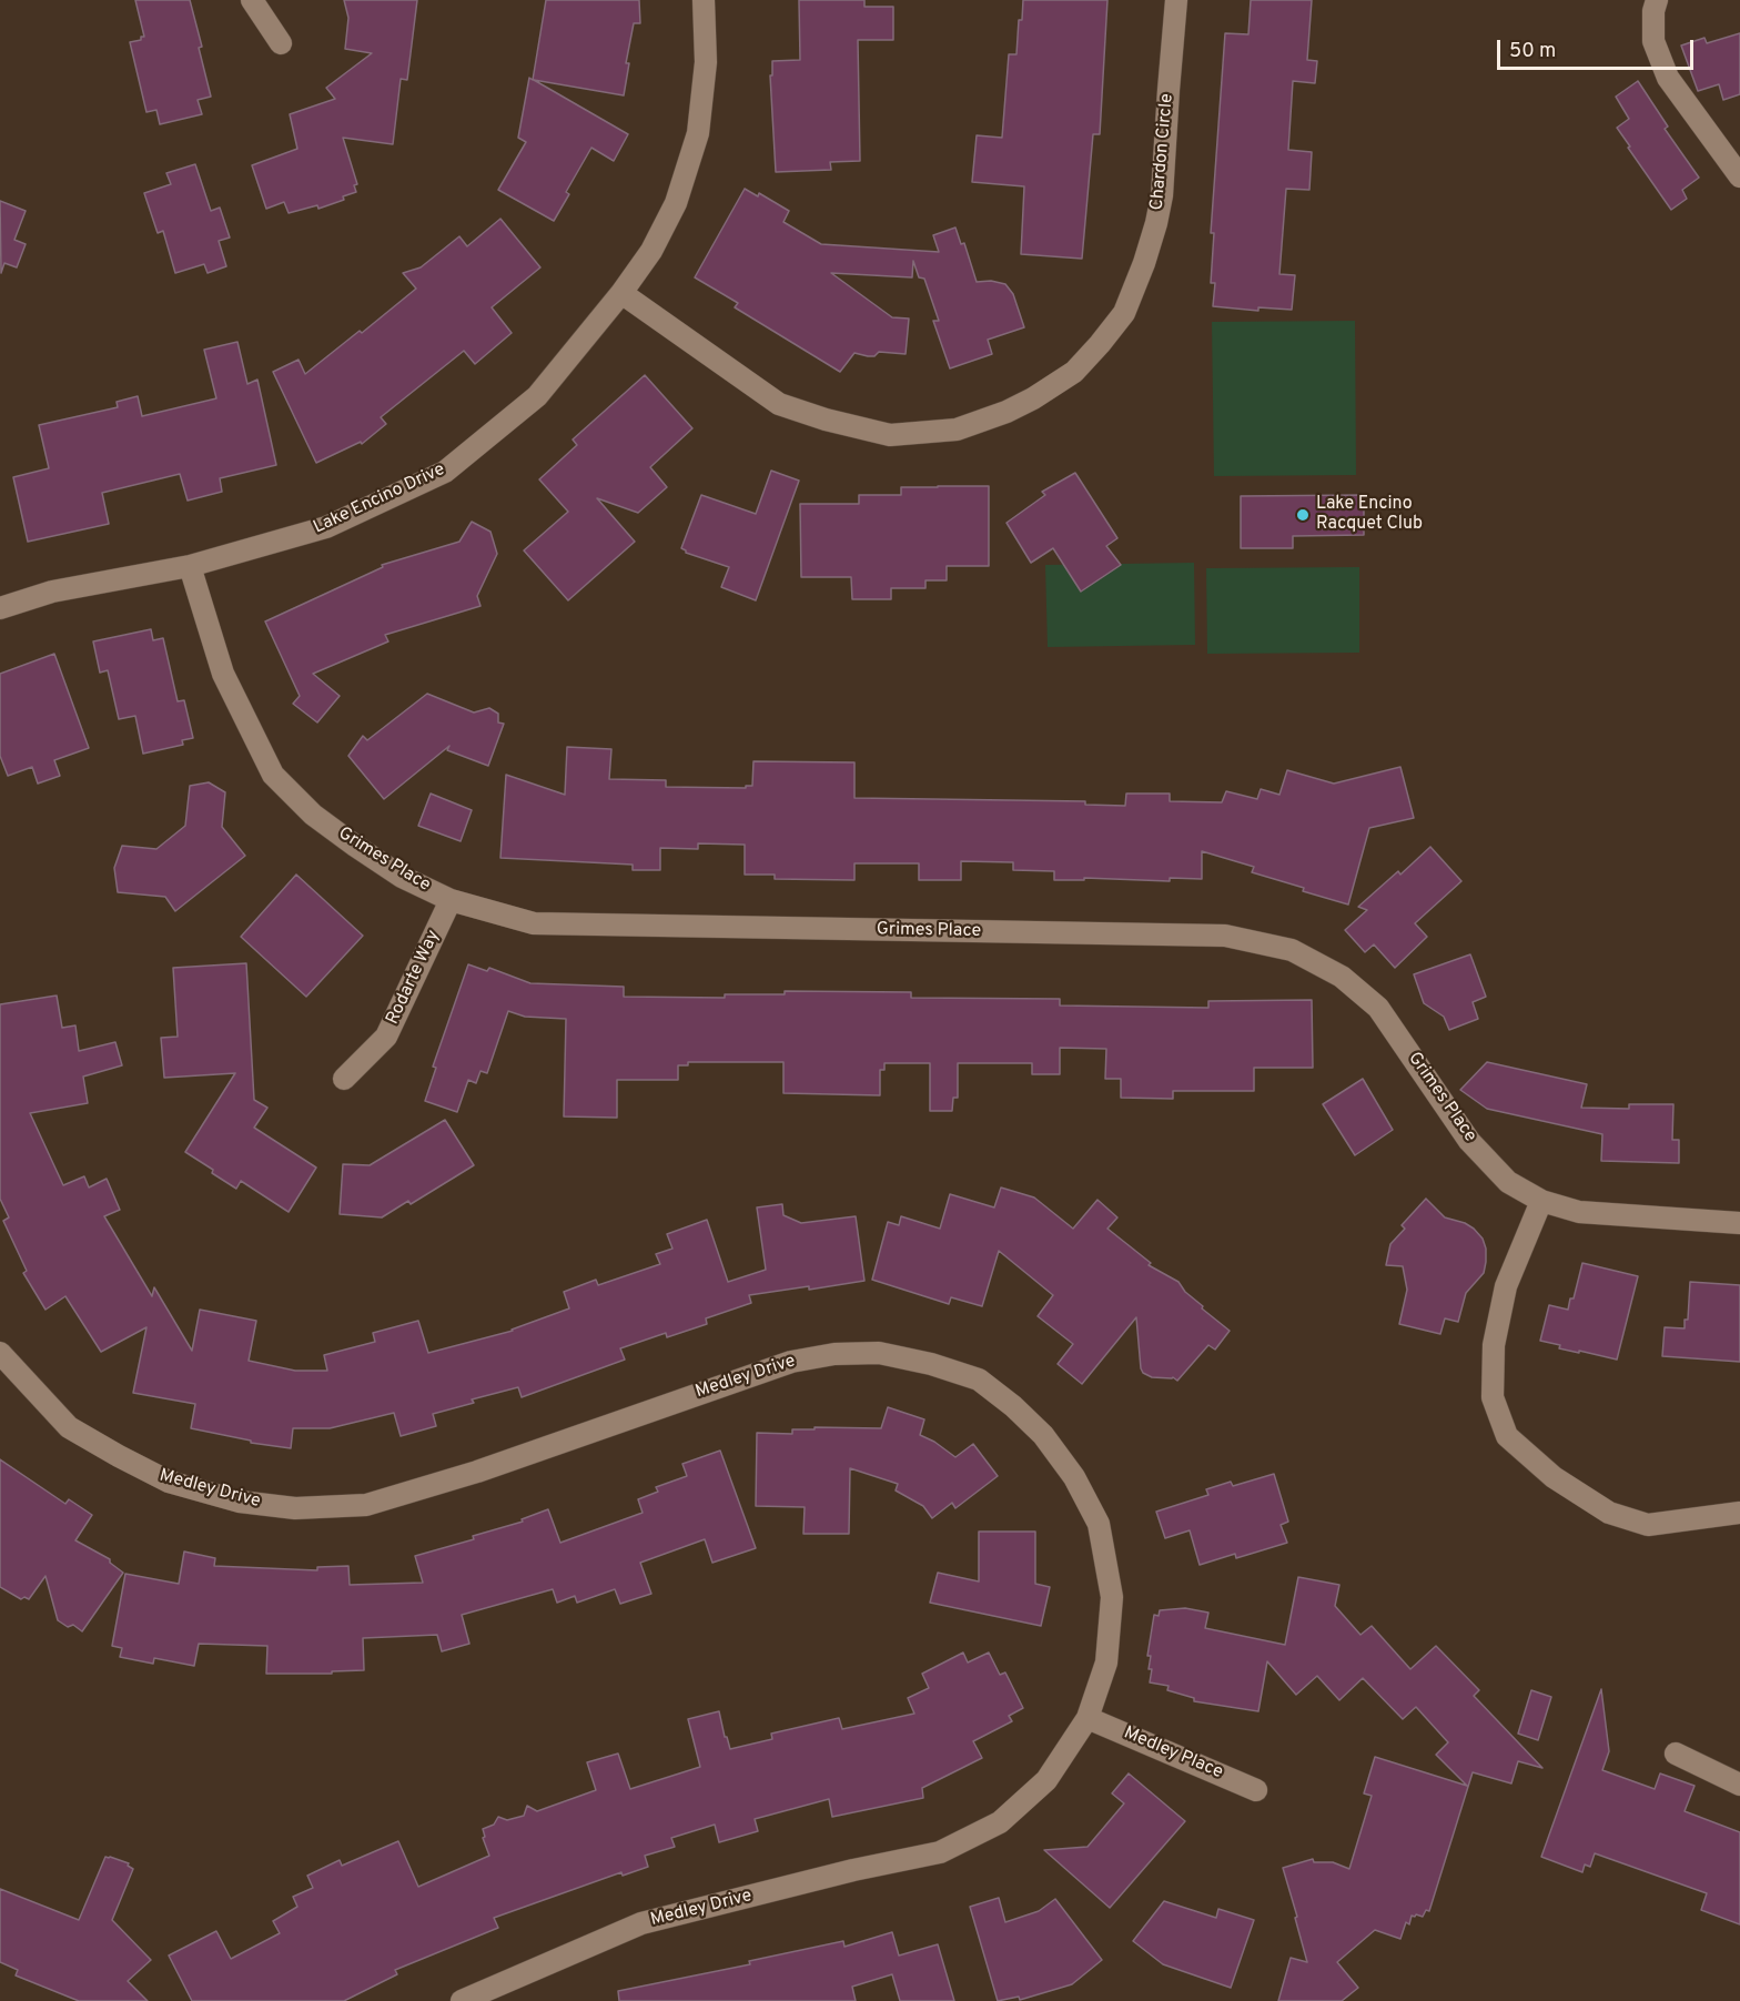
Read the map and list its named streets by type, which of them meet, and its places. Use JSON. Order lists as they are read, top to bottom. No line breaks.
{"streets":{"street":["Chardon Circle","Lake Encino Drive","Grimes Place","Rodarte Way","Medley Drive","Medley Place"]},"crossings":[["Chardon Circle","Lake Encino Drive"],["Lake Encino Drive","Grimes Place"],["Grimes Place","Rodarte Way"],["Medley Drive","Medley Place"]],"places":["Lake Encino Racquet Club"],"scale_bar":"50 m"}
